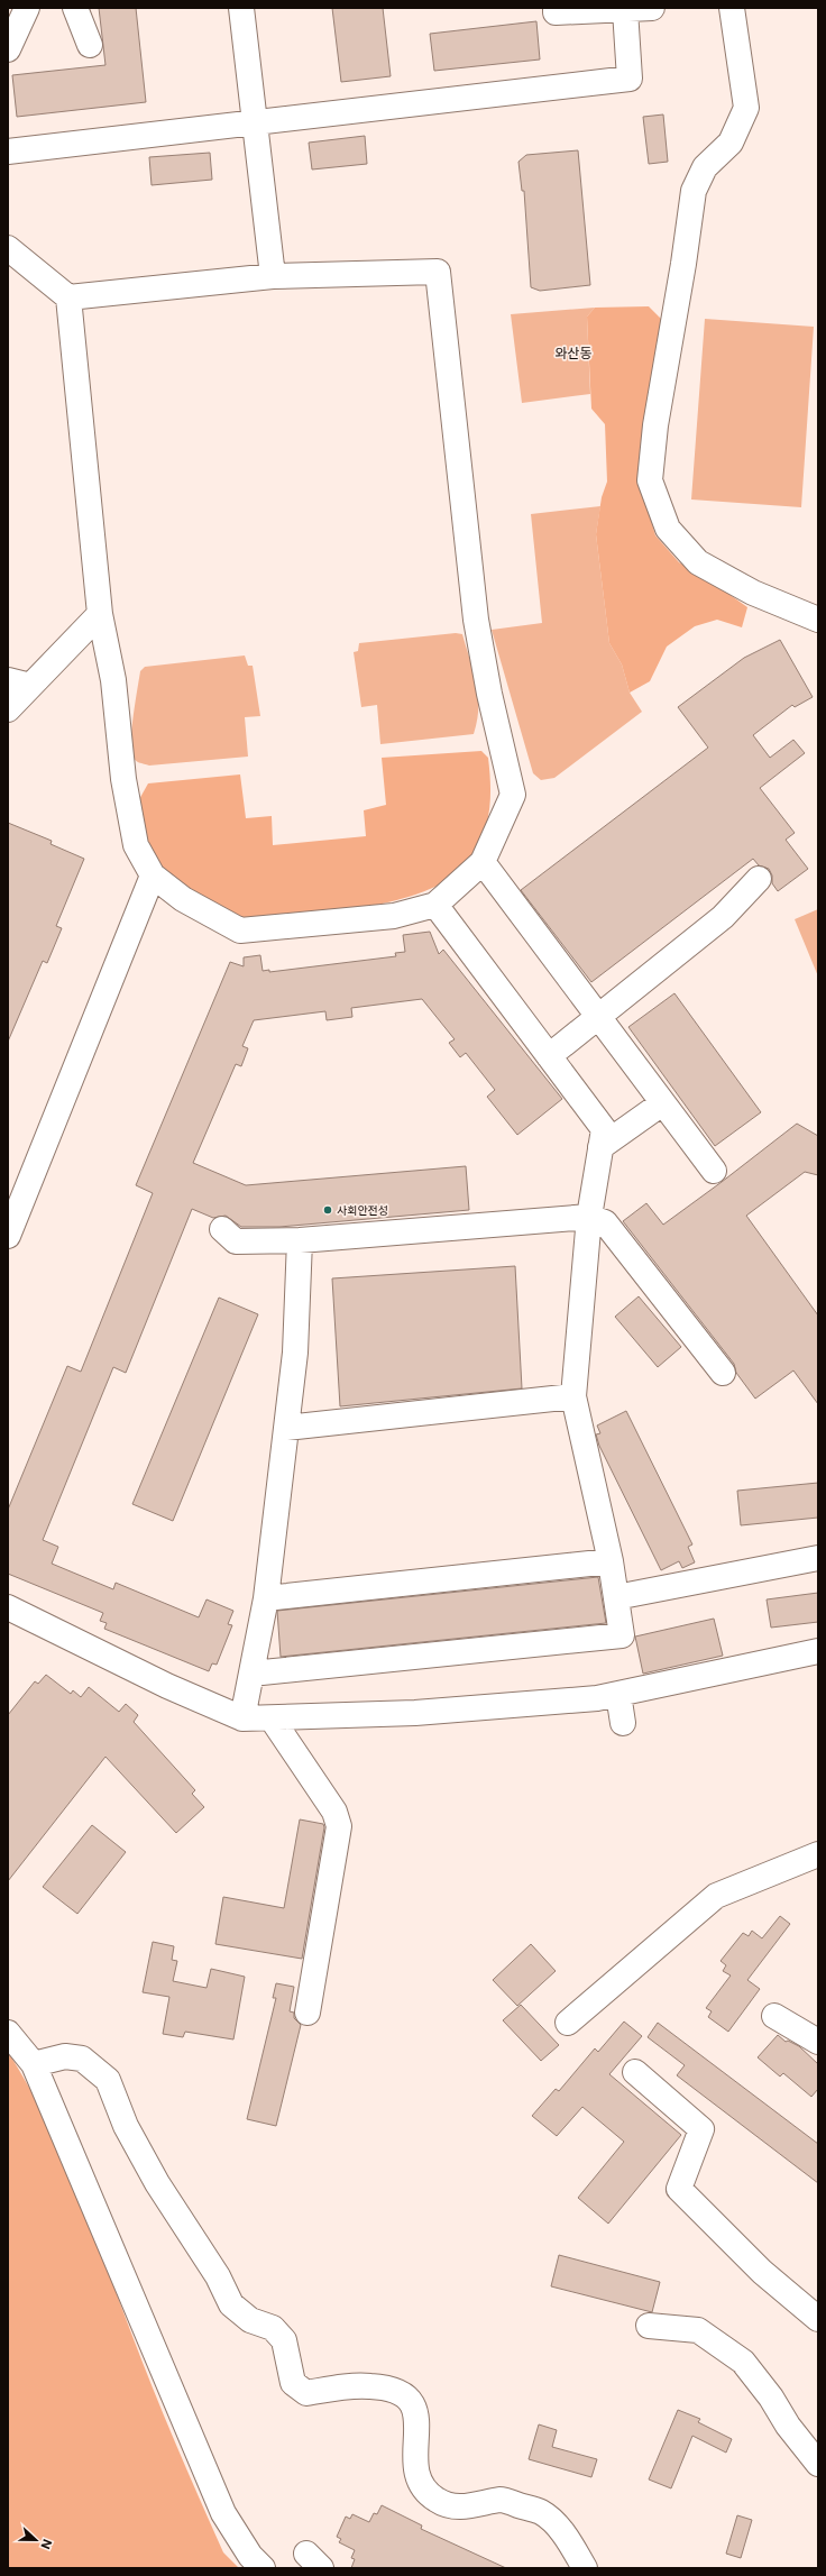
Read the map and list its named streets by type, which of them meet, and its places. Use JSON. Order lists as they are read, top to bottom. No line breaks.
{"districts":["와산동"],"places":["사회안전성"],"north":"right"}
